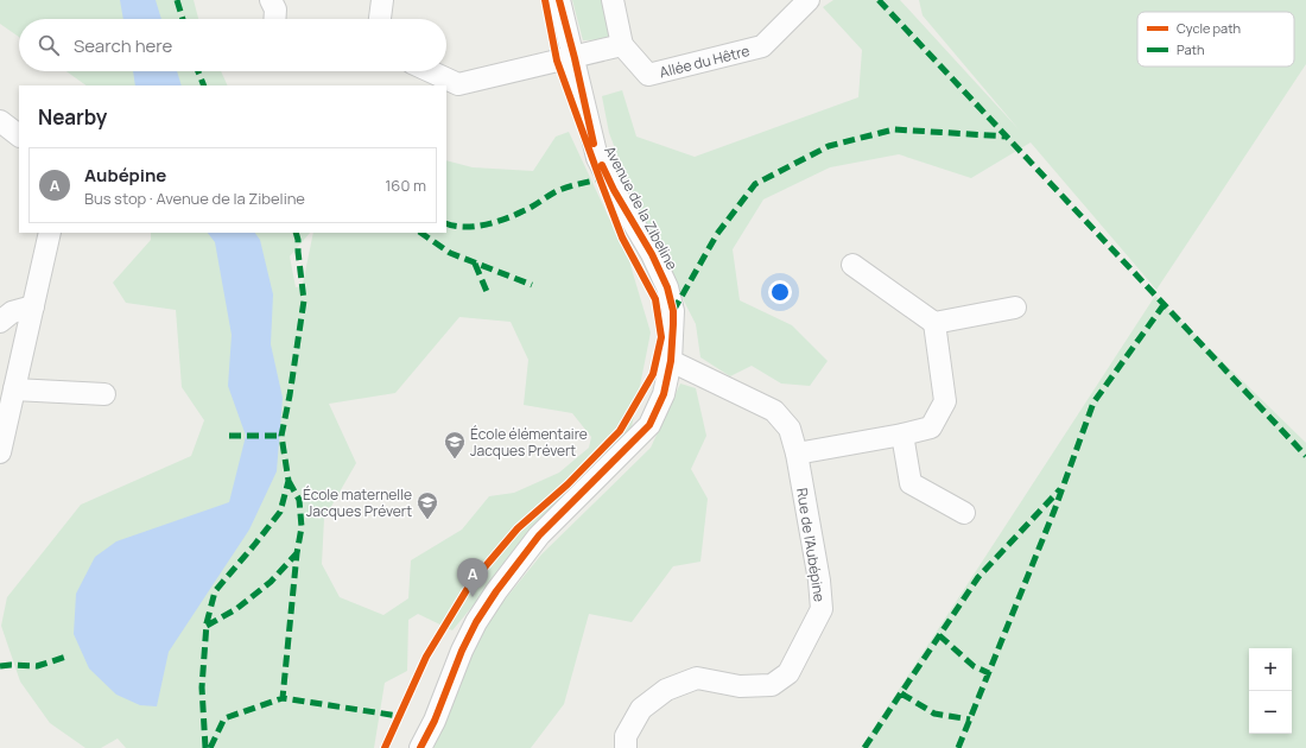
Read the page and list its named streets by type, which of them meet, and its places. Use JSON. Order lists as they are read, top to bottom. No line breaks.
{"streets":{"street":["Allée du Hêtre","Avenue de la Zibeline","Rue de l'Aubépine"]},"crossings":[["Avenue de la Zibeline","Rue de l'Aubépine"]],"places":{"school or university":["École élémentaire Jacques Prévert","École maternelle Jacques Prévert"]},"legend":["Cycle path","Path"],"page":{"search":"Search here","heading":"Nearby","list":[{"mark":"A","name":"Aubépine","note":"Bus stop · Avenue de la Zibeline","value":"160 m"}],"pins":"A","map_buttons":["+","−"]}}
